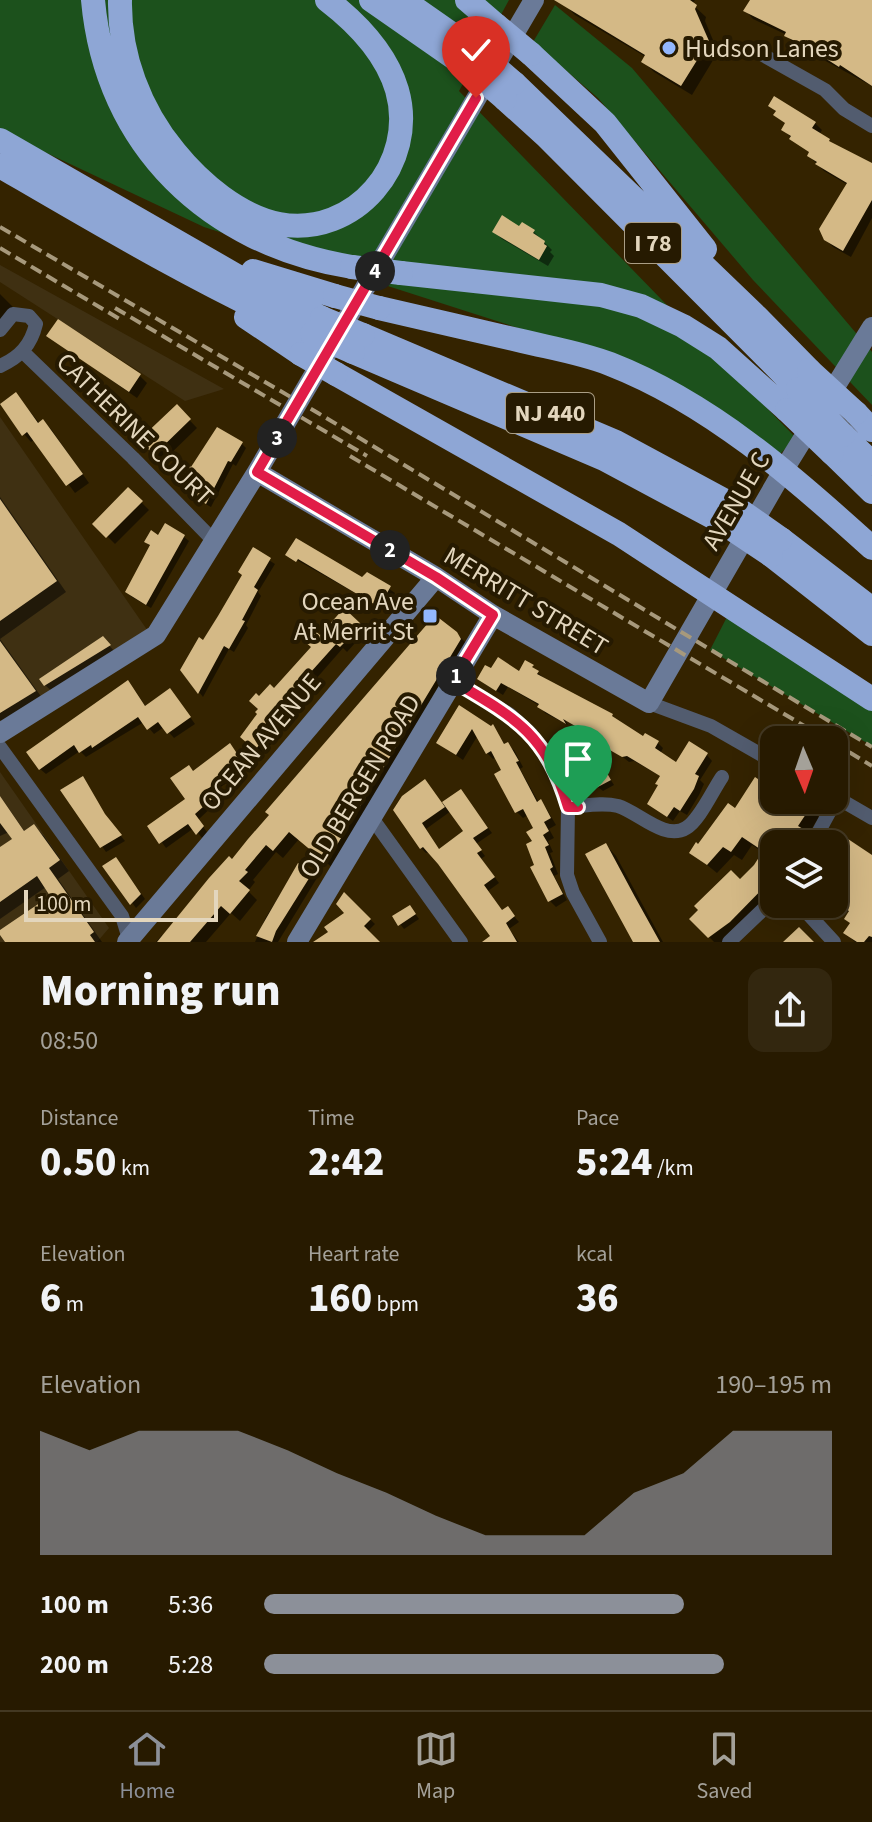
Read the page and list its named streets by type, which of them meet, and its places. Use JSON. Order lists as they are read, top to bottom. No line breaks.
{"streets":{"highway":["I 78","NJ 440"],"main road":["AVENUE C","MERRITT STREET","OCEAN AVENUE","OLD BERGEN ROAD"],"street":["CATHERINE COURT"]},"crossings":[["AVENUE C","MERRITT STREET"],["MERRITT STREET","OCEAN AVENUE"],["MERRITT STREET","OLD BERGEN ROAD"]],"places":{"other":["Hudson Lanes"],"transit":["Ocean Ave At Merrit St"]},"scale_bar":"100 m","north":"bottom","page":{"pins":["4","3","2","1"],"scale":"100 m","heading":["Morning run","08:50"],"stats":[["Distance","0.50 km"],["Time","2:42"],["Pace","5:24 /km"],["Elevation","6 m"],["Heart rate","160 bpm"],["kcal","36"]],"chart":["Elevation","190–195 m"],"list":[{"name":"100 m","note":"5:36"},{"name":"200 m","note":"5:28"}],"tabs":["Home","Map","Saved"]}}
